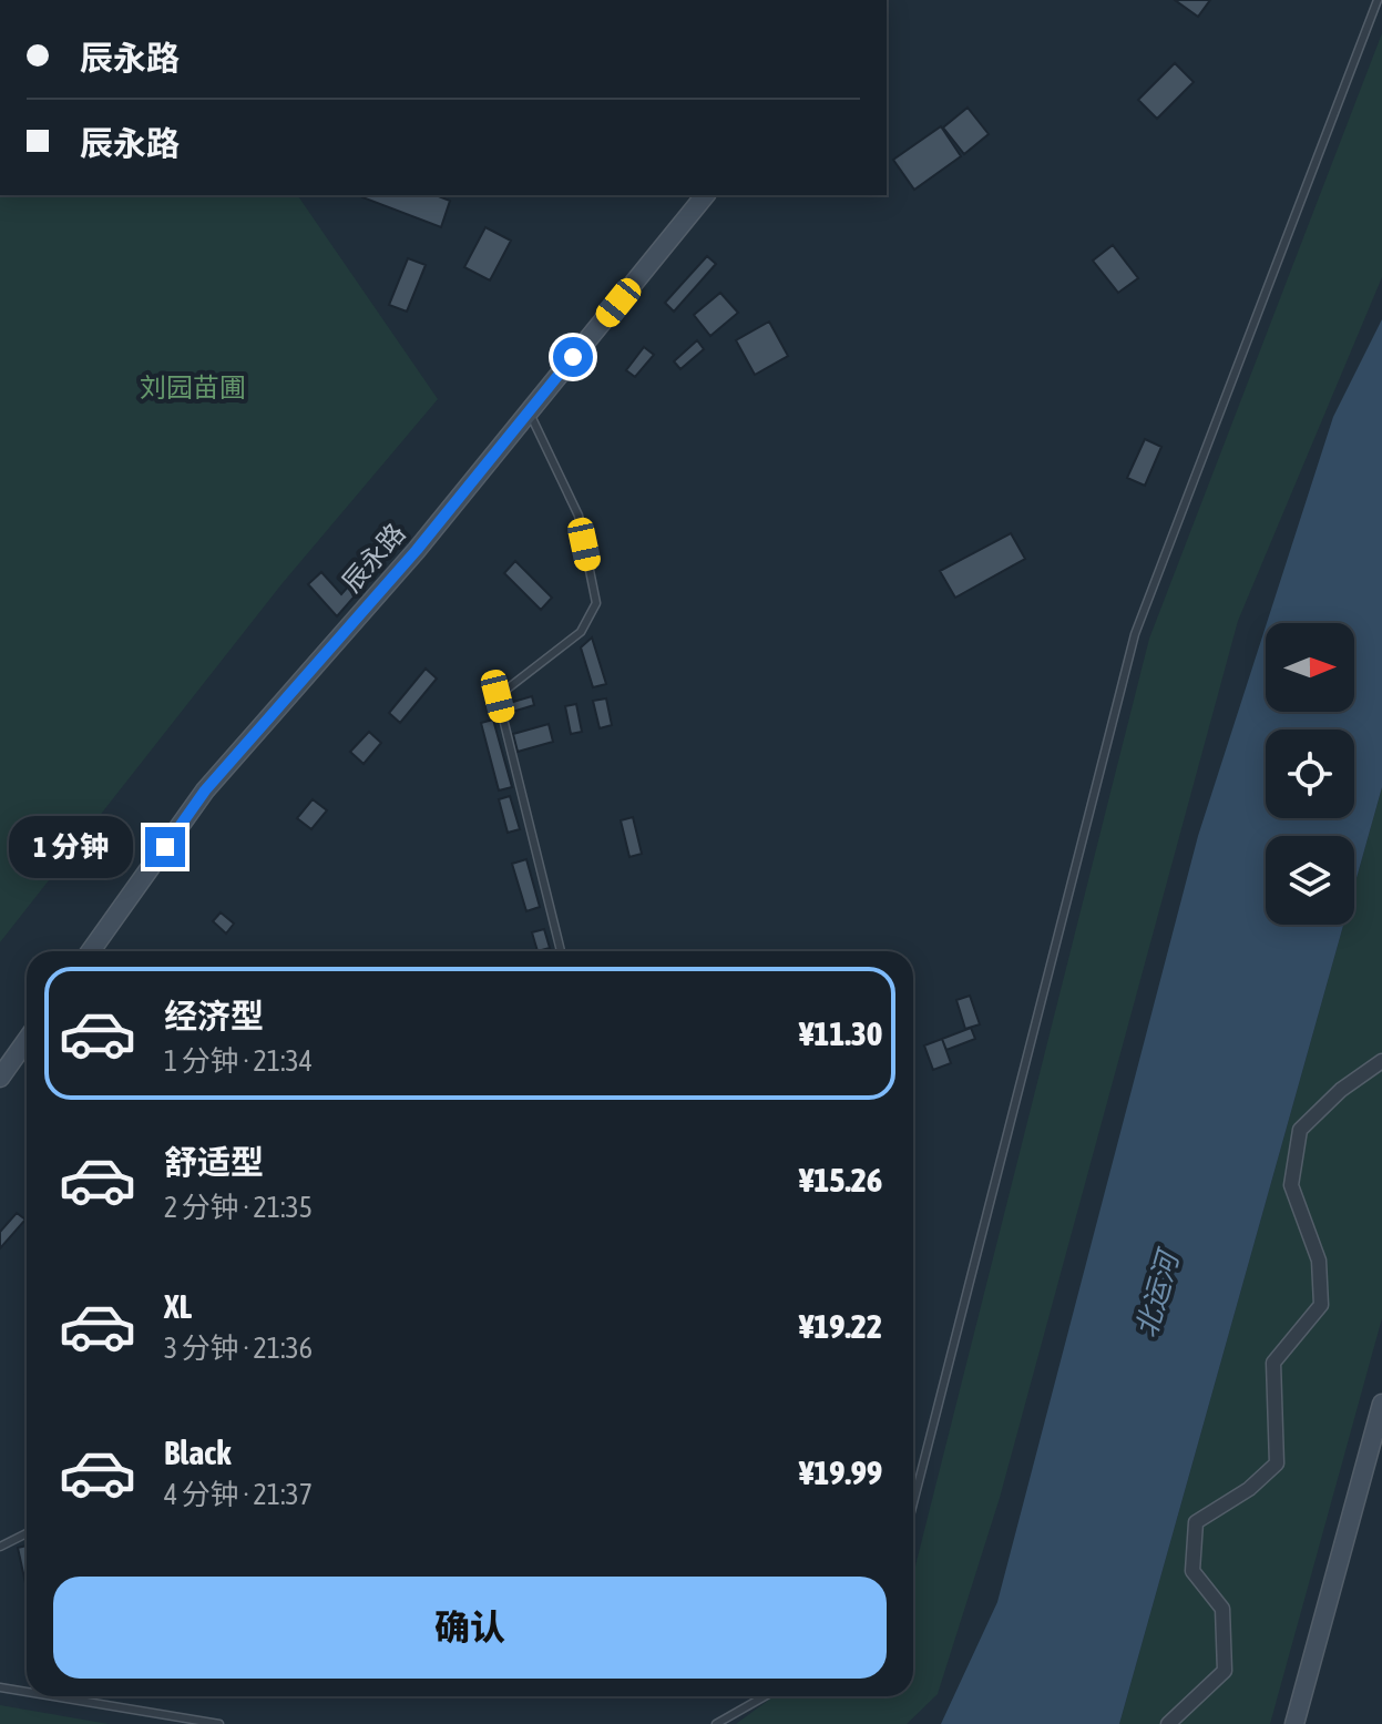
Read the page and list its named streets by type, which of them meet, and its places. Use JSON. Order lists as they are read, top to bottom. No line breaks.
{"streets":{"main road":["辰永路"]},"water":["北运河"],"parks":["刘园苗圃"],"north":"right","page":{"banner":["辰永路","辰永路"],"bubble":"1 分钟","list":[{"name":"经济型","note":"1 分钟 · 21:34","value":"¥11.30"},{"name":"舒适型","note":"2 分钟 · 21:35","value":"¥15.26"},{"name":"XL","note":"3 分钟 · 21:36","value":"¥19.22"},{"name":"Black","note":"4 分钟 · 21:37","value":"¥19.99"}],"buttons":"确认"}}
